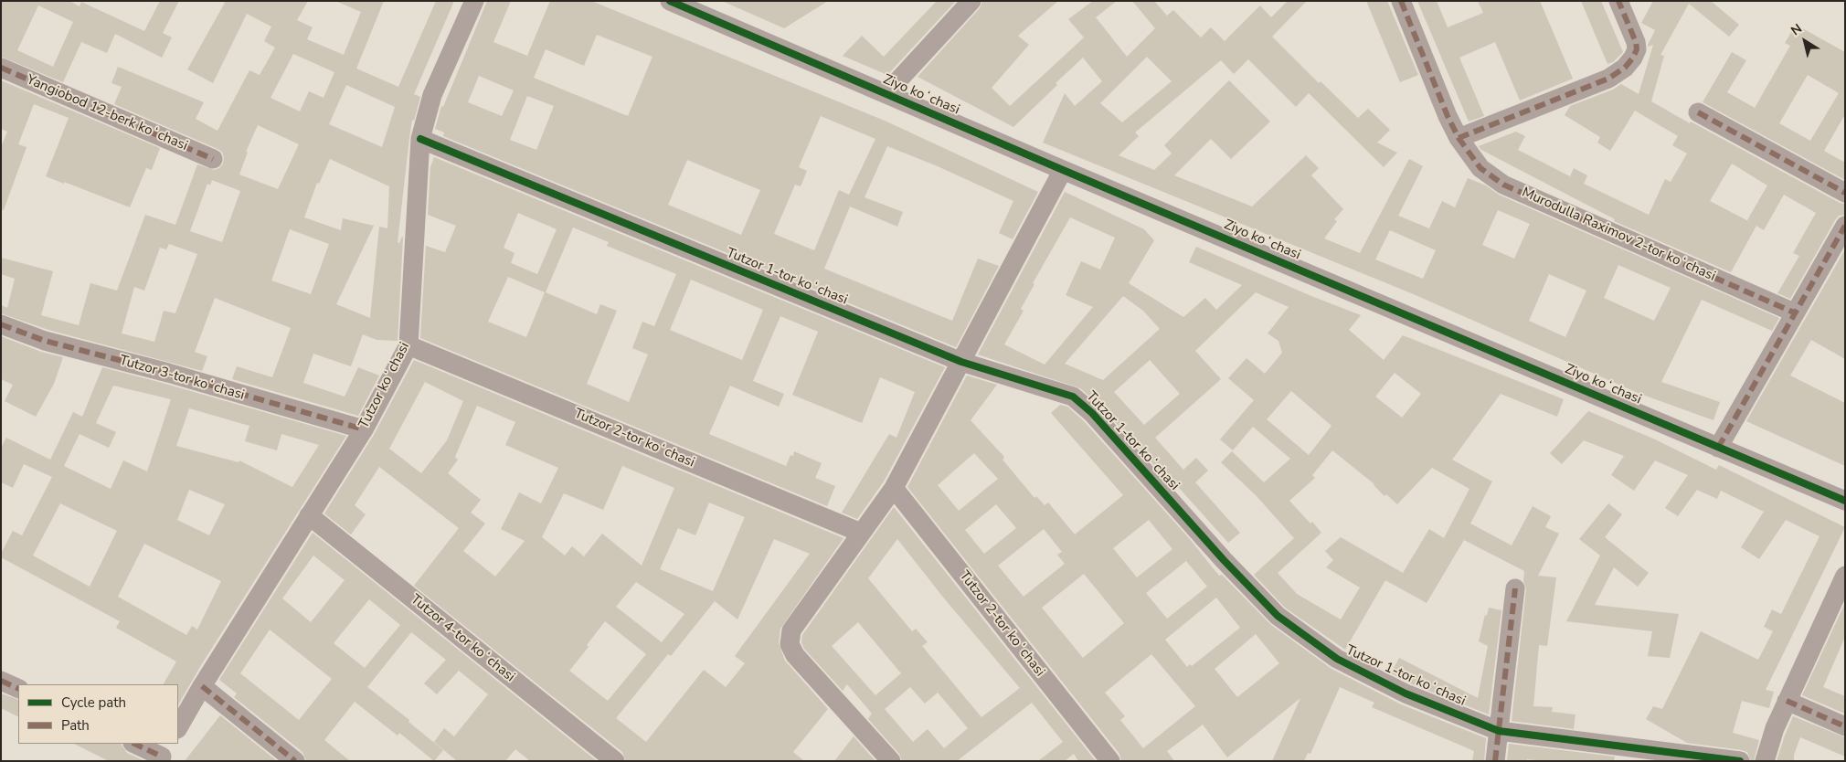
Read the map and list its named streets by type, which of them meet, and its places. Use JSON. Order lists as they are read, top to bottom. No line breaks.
{"streets":{"street":["Ziyo koʻchasi","Yangiobod 12-berk koʻchasi","Murodulla Raximov 2-tor koʻchasi","Tutzor 1-tor koʻchasi","Tutzor 3-tor koʻchasi","Tutzor koʻchasi","Tutzor 2-tor koʻchasi","Tutzor 4-tor koʻchasi"]},"crossings":[["Tutzor 1-tor koʻchasi","Tutzor koʻchasi"],["Tutzor 3-tor koʻchasi","Tutzor koʻchasi"],["Tutzor koʻchasi","Tutzor 2-tor koʻchasi"],["Tutzor koʻchasi","Tutzor 4-tor koʻchasi"]],"legend":["Cycle path","Path"],"north":"top left"}
